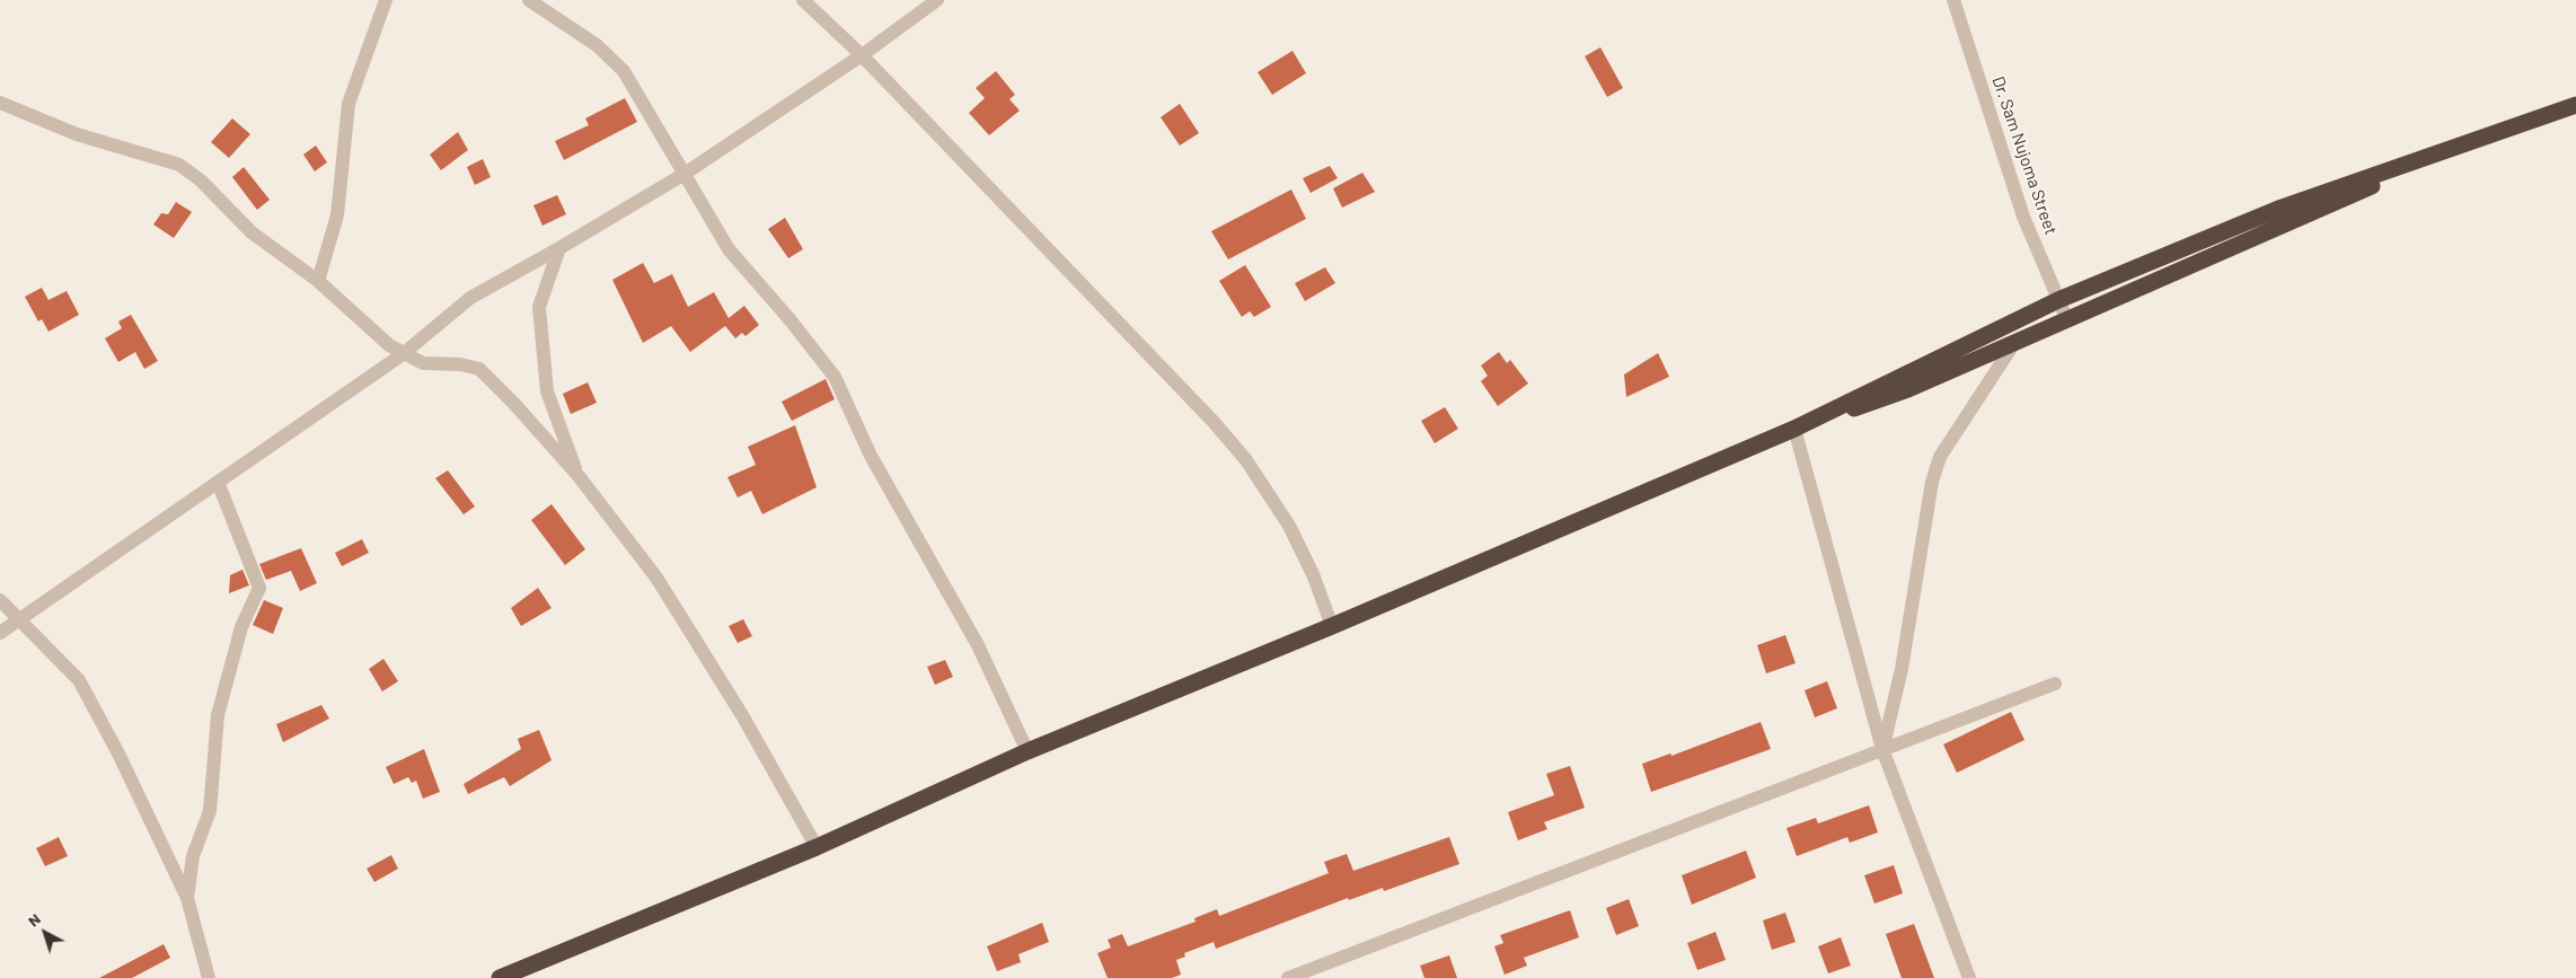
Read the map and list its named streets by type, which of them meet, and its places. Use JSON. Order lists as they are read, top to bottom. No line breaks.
{"streets":{"street":["Dr. Sam Nujoma Street"]},"north":"top left"}
